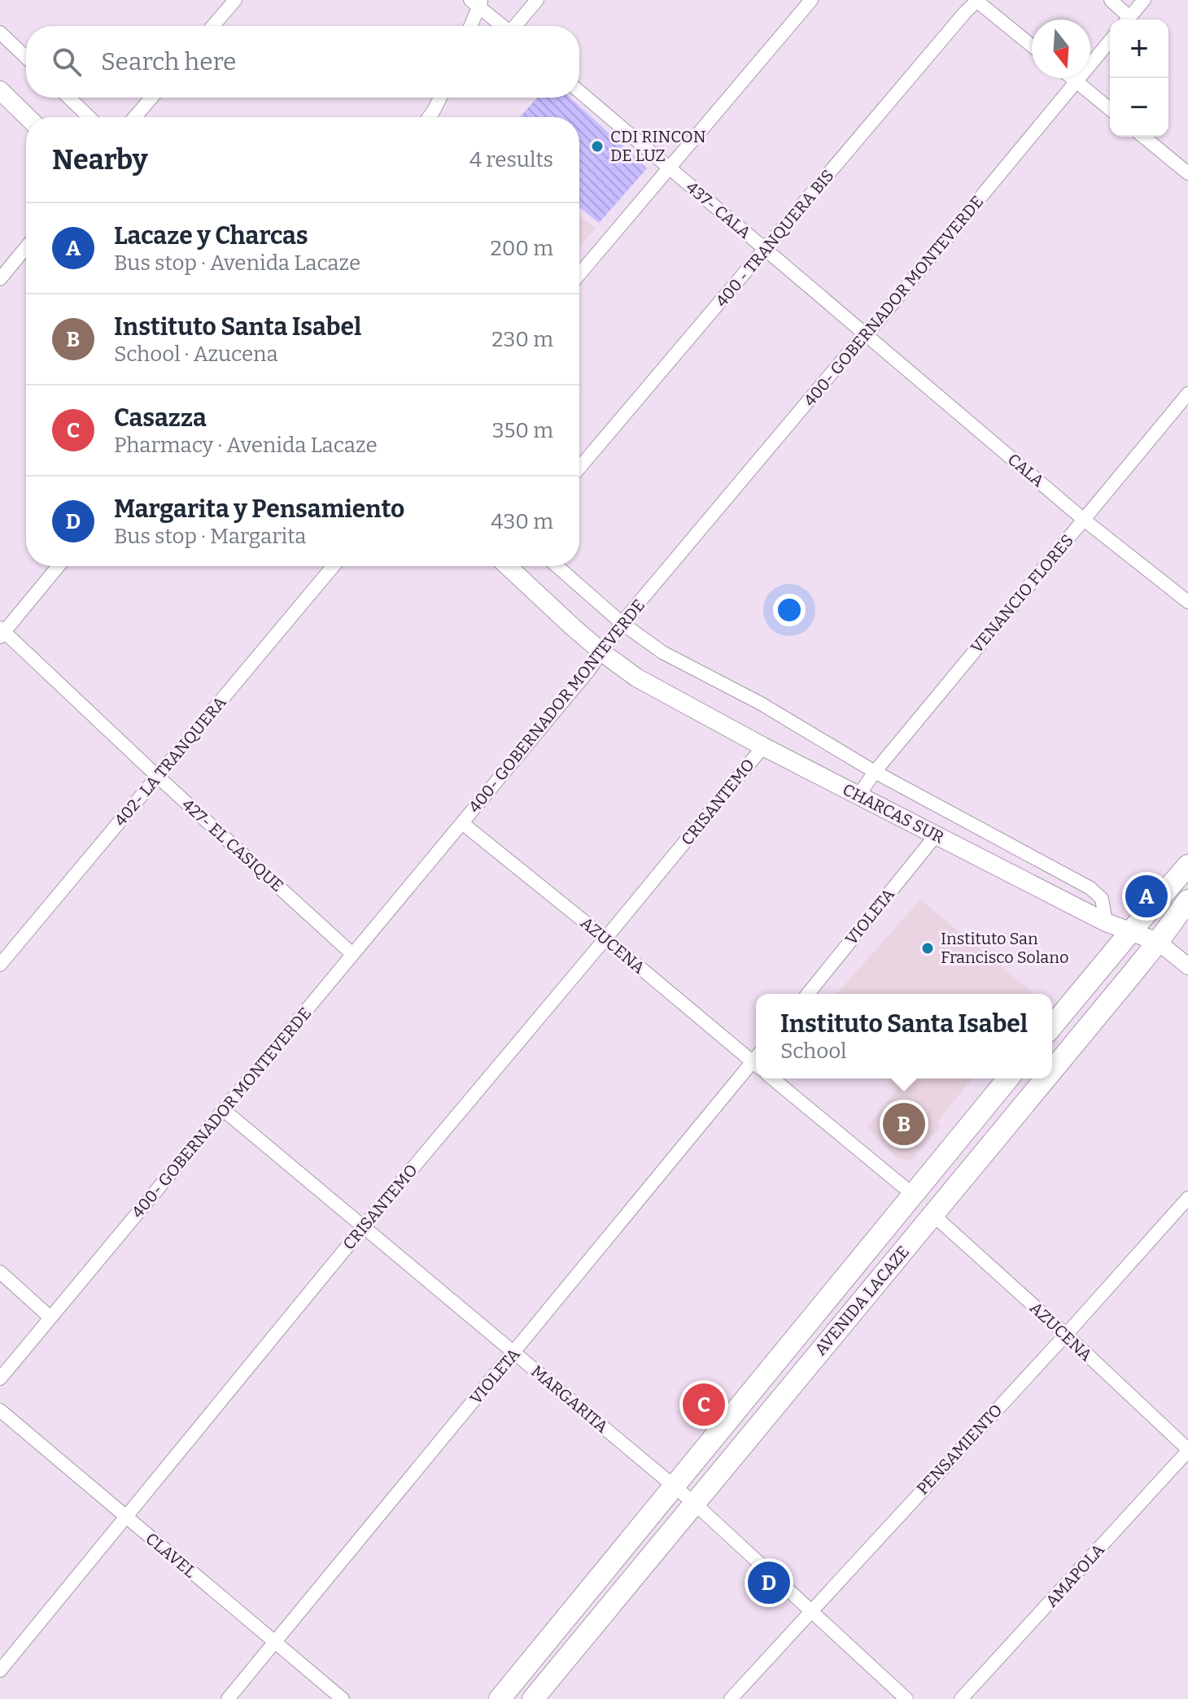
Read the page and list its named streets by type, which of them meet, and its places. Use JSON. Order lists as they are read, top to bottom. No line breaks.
{"streets":{"main road":["CHARCAS SUR","AVENIDA LACAZE"],"street":["437- CALA","400 - TRANQUERA BIS","400- GOBERNADOR MONTEVERDE","CALA","VENANCIO FLORES","402- LA TRANQUERA","CRISANTEMO","427- EL CASIQUE","VIOLETA","AZUCENA","MARGARITA","PENSAMIENTO","CLAVEL","AMAPOLA"]},"crossings":[["437- CALA","400 - TRANQUERA BIS"],["437- CALA","400- GOBERNADOR MONTEVERDE"],["437- CALA","CALA"],["400- GOBERNADOR MONTEVERDE","CALA"],["400- GOBERNADOR MONTEVERDE","CHARCAS SUR"],["400- GOBERNADOR MONTEVERDE","427- EL CASIQUE"],["400- GOBERNADOR MONTEVERDE","AZUCENA"],["400- GOBERNADOR MONTEVERDE","MARGARITA"],["CALA","VENANCIO FLORES"],["VENANCIO FLORES","CHARCAS SUR"],["402- LA TRANQUERA","427- EL CASIQUE"],["CRISANTEMO","CHARCAS SUR"],["CRISANTEMO","AZUCENA"],["CRISANTEMO","MARGARITA"],["CRISANTEMO","CLAVEL"],["CHARCAS SUR","VIOLETA"],["CHARCAS SUR","AVENIDA LACAZE"],["VIOLETA","MARGARITA"],["VIOLETA","CLAVEL"],["AZUCENA","AVENIDA LACAZE"],["AZUCENA","PENSAMIENTO"],["AZUCENA","AMAPOLA"],["AVENIDA LACAZE","MARGARITA"],["MARGARITA","PENSAMIENTO"]],"places":["CDI RINCON DE LUZ","Instituto San Francisco Solano"],"north":"bottom","page":{"map_buttons":["+","−"],"search":"Search here","heading":["Nearby","4 results"],"list":[{"mark":"A","name":"Lacaze y Charcas","note":"Bus stop · Avenida Lacaze","value":"200 m"},{"mark":"B","name":"Instituto Santa Isabel","note":"School · Azucena","value":"230 m"},{"mark":"C","name":"Casazza","note":"Pharmacy · Avenida Lacaze","value":"350 m"},{"mark":"D","name":"Margarita y Pensamiento","note":"Bus stop · Margarita","value":"430 m"}],"pins":["A","B","C","D"],"popup":["Instituto Santa Isabel","School"]}}
